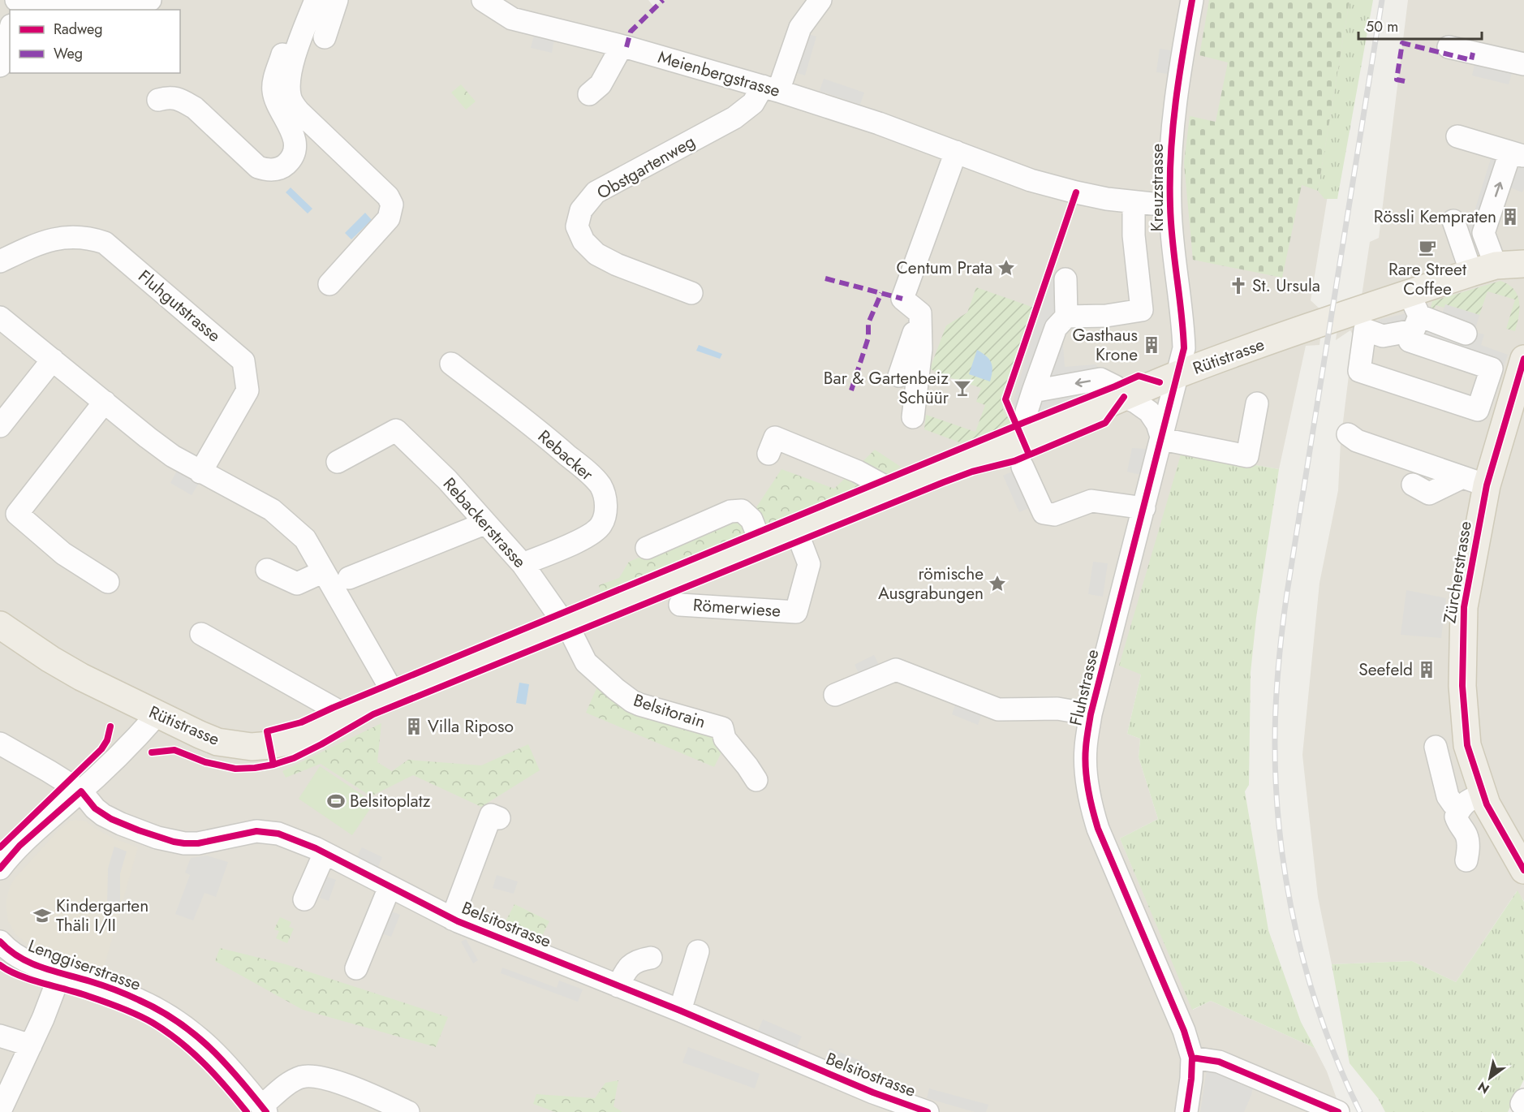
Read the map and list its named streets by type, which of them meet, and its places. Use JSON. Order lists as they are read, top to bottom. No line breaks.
{"streets":{"main road":["Rütistrasse","Zürcherstrasse"],"street":["Meienbergstrasse","Obstgartenweg","Kreuzstrasse","Fluhgutstrasse","Rebacker","Rebackerstrasse","Römerwiese","Fluhstrasse","Belsitorain","Belsitostrasse","Lenggiserstrasse"]},"crossings":[["Meienbergstrasse","Obstgartenweg"],["Meienbergstrasse","Kreuzstrasse"],["Kreuzstrasse","Rütistrasse"],["Kreuzstrasse","Fluhstrasse"],["Rütistrasse","Rebackerstrasse"],["Rütistrasse","Römerwiese"],["Rütistrasse","Fluhstrasse"],["Rütistrasse","Belsitorain"],["Rebacker","Rebackerstrasse"],["Rebackerstrasse","Belsitorain"]],"places":{"building":["Rössli Kempraten","Gasthaus Krone","Seefeld","Villa Riposo"],"cafe":["Rare Street Coffee"],"place":["Centum Prata","römische Ausgrabungen"],"church":["St. Ursula"],"bar":["Bar & Gartenbeiz Schüür"],"sports":["Belsitoplatz"],"school or university":["Kindergarten Thäli I/II"]},"legend":["Radweg","Weg"],"scale_bar":"50 m","north":"bottom left"}
